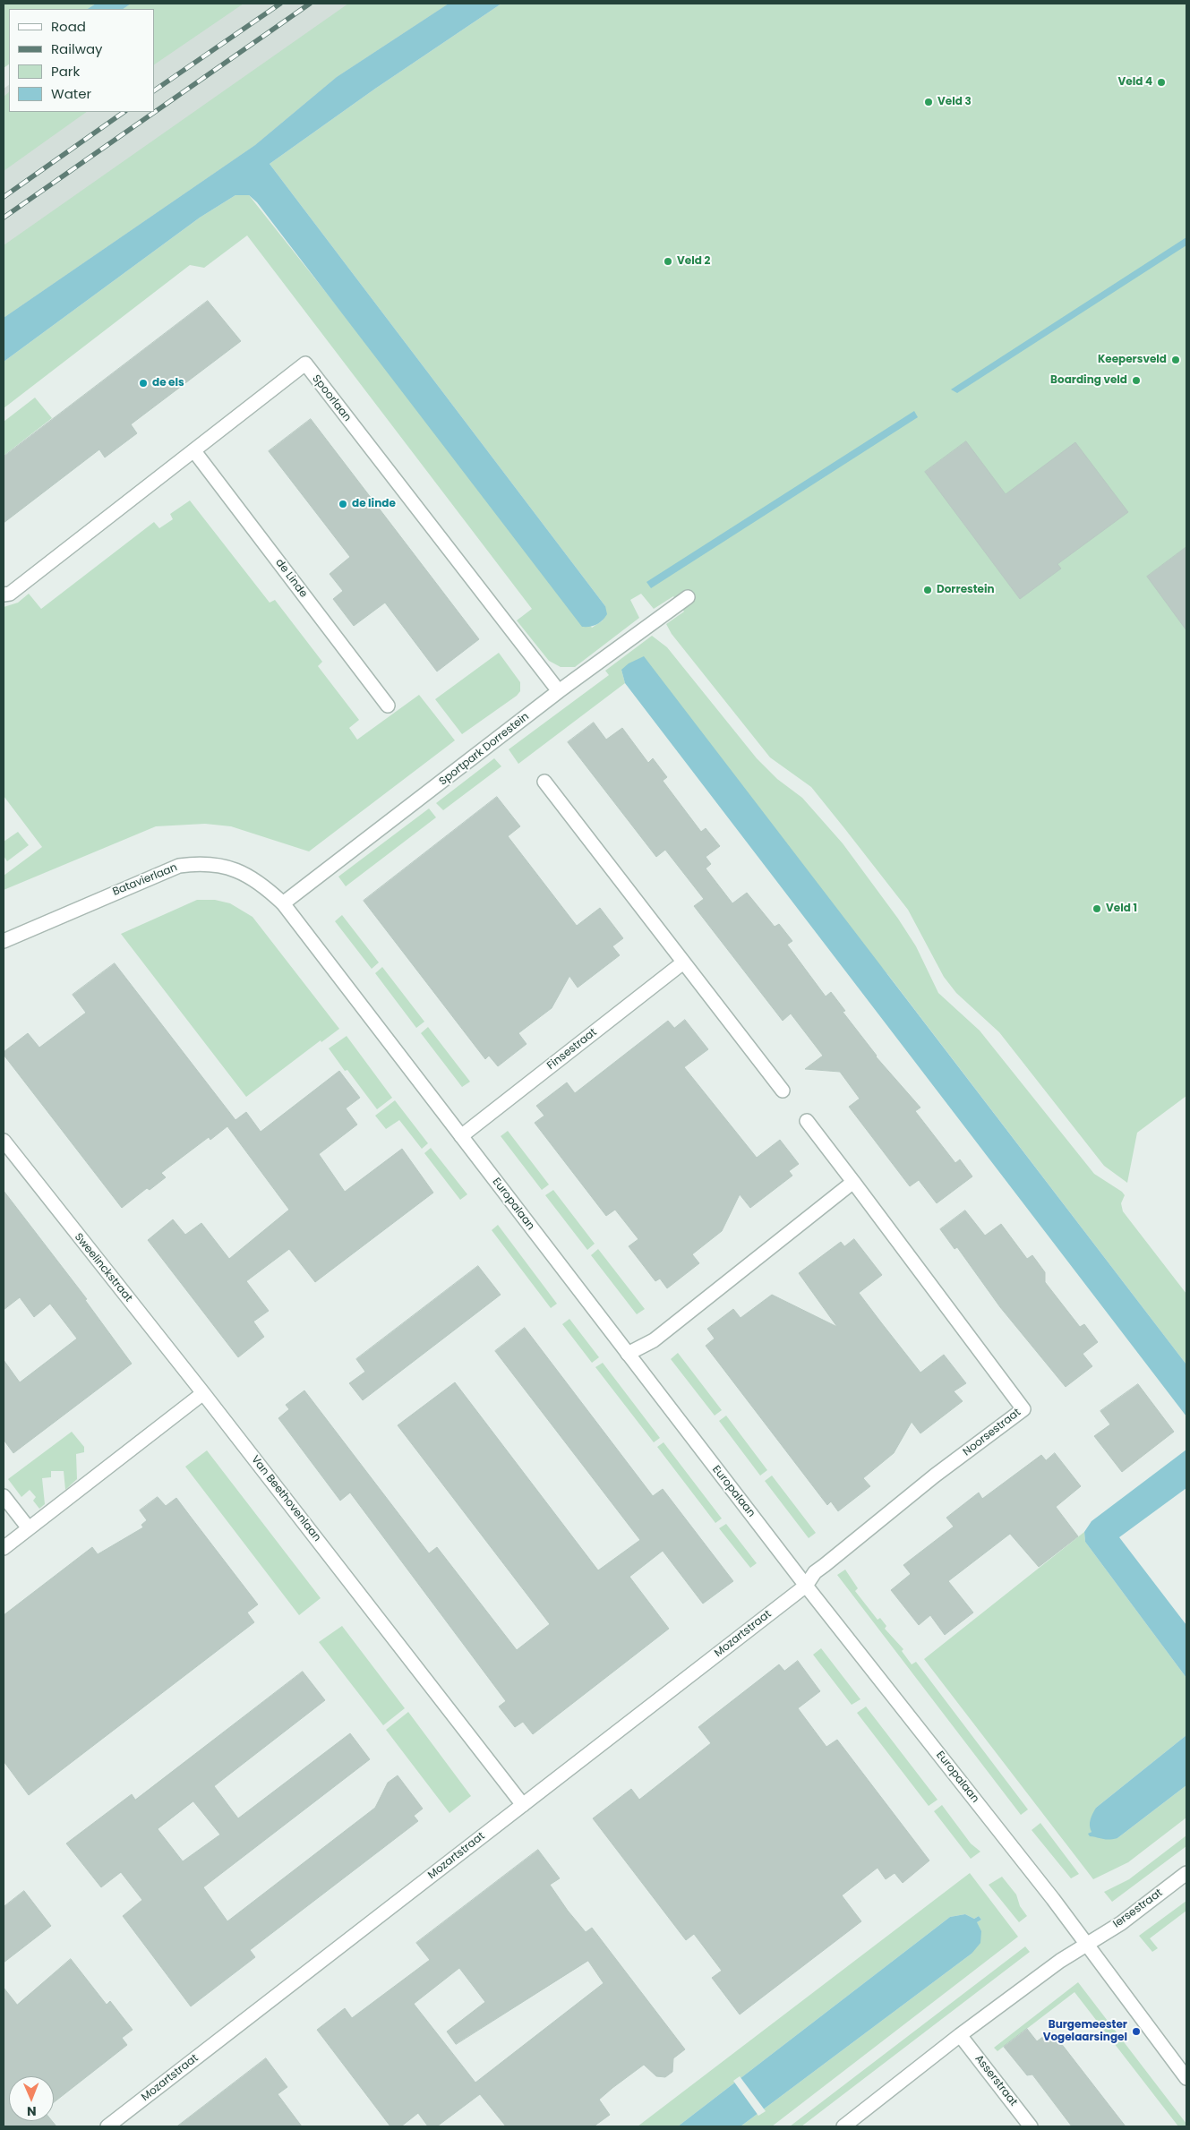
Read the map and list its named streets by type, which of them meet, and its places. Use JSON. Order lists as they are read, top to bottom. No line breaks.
{"streets":{"street":["Spoorlaan","de Linde","Sportpark Dorrestein","Batavierlaan","Finsestraat","Europalaan","Sweelinckstraat","Noorsestraat","Van Beethovenlaan","Mozartstraat","Iersestraat","Asserstraat"]},"crossings":[["Spoorlaan","de Linde"],["Spoorlaan","Sportpark Dorrestein"],["Sportpark Dorrestein","Batavierlaan"],["Sportpark Dorrestein","Europalaan"],["Batavierlaan","Europalaan"],["Finsestraat","Europalaan"],["Europalaan","Noorsestraat"],["Europalaan","Mozartstraat"],["Europalaan","Iersestraat"],["Sweelinckstraat","Van Beethovenlaan"],["Noorsestraat","Mozartstraat"],["Van Beethovenlaan","Mozartstraat"]],"places":["Veld 4","Veld 3","Veld 2","Keepersveld","Boarding veld","de els","de linde","Dorrestein","Veld 1","Burgemeester Vogelaarsingel"],"legend":["Road","Railway","Park","Water"],"north":"bottom"}
